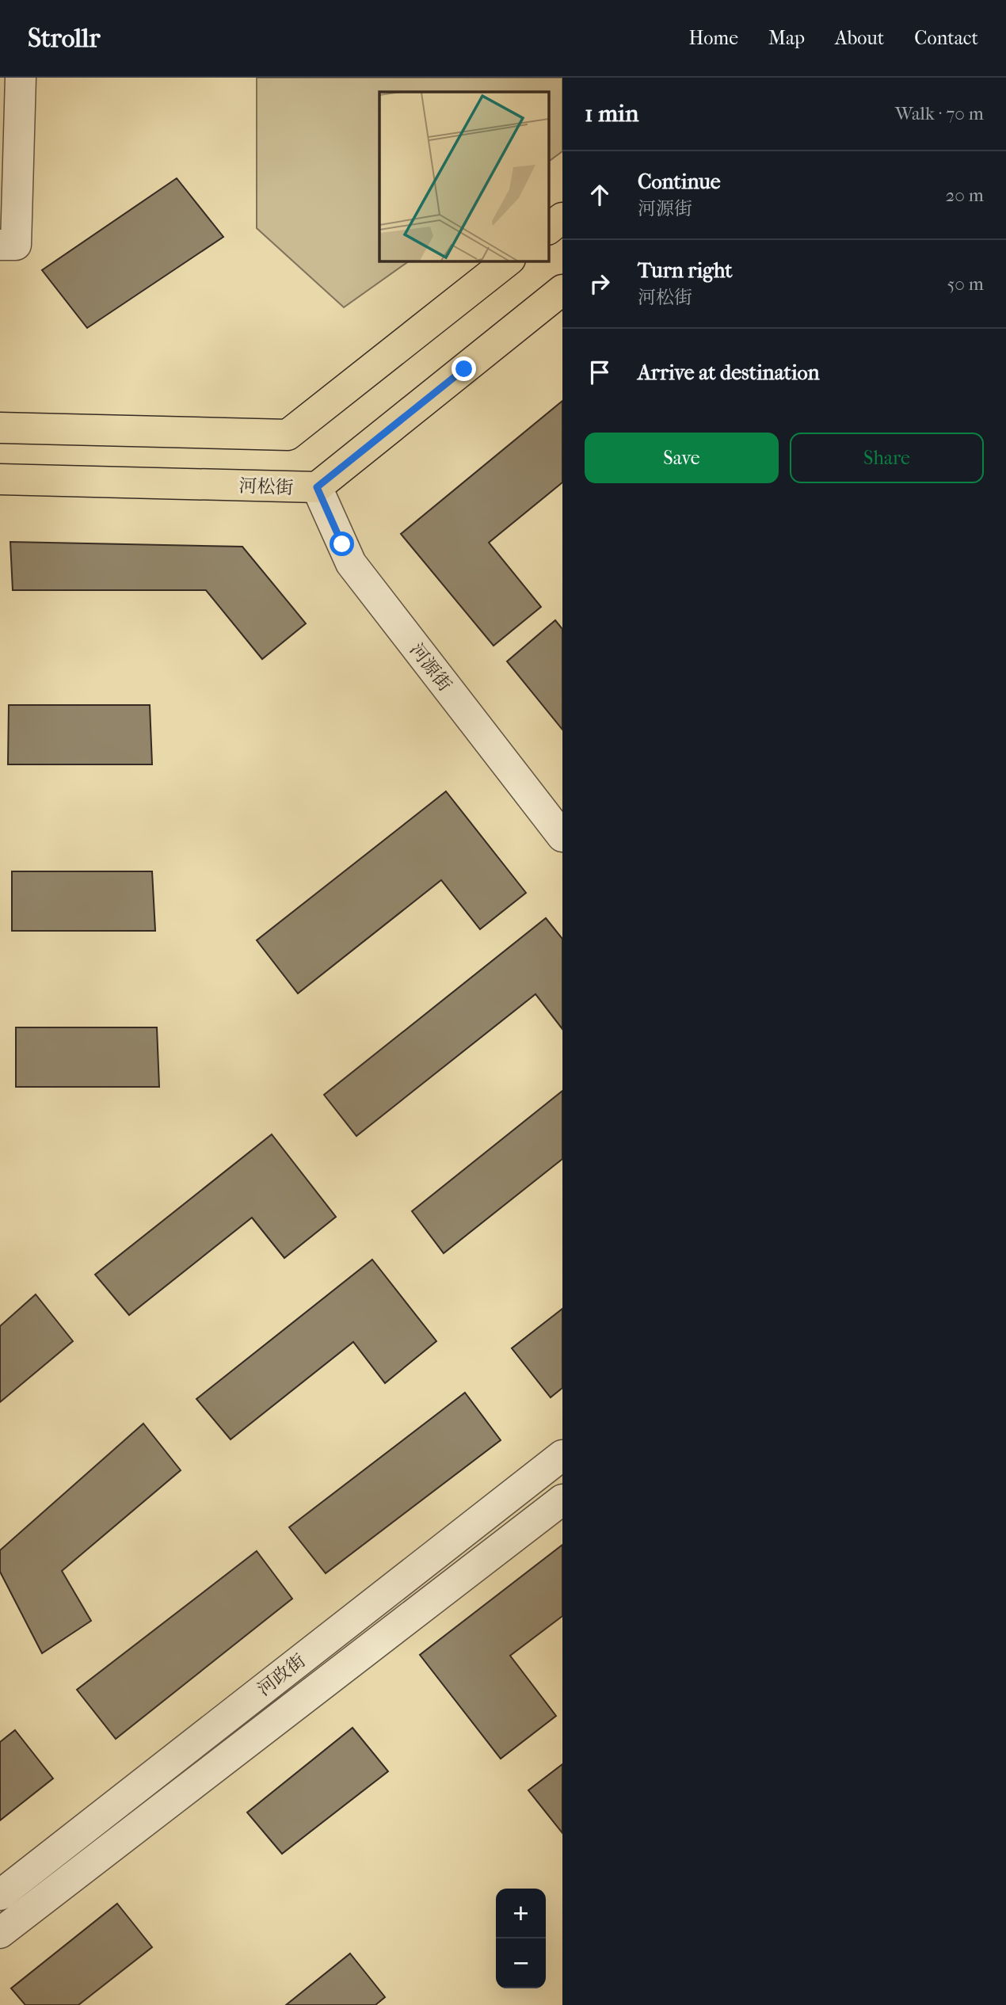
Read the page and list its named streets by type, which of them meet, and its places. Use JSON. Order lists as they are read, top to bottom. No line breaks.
{"streets":{"main road":["河松街"],"street":["河源街","河政街"]},"crossings":[["河松街","河源街"]],"page":{"header":"Strollr","nav":["Home","Map","About","Contact"],"heading":["1 min","Walk · 70 m"],"list":[["Continue","河源街","20 m"],["Turn right","河松街","50 m"],"Arrive at destination"],"buttons":["Save","Share"],"map_buttons":["+","−"]}}
